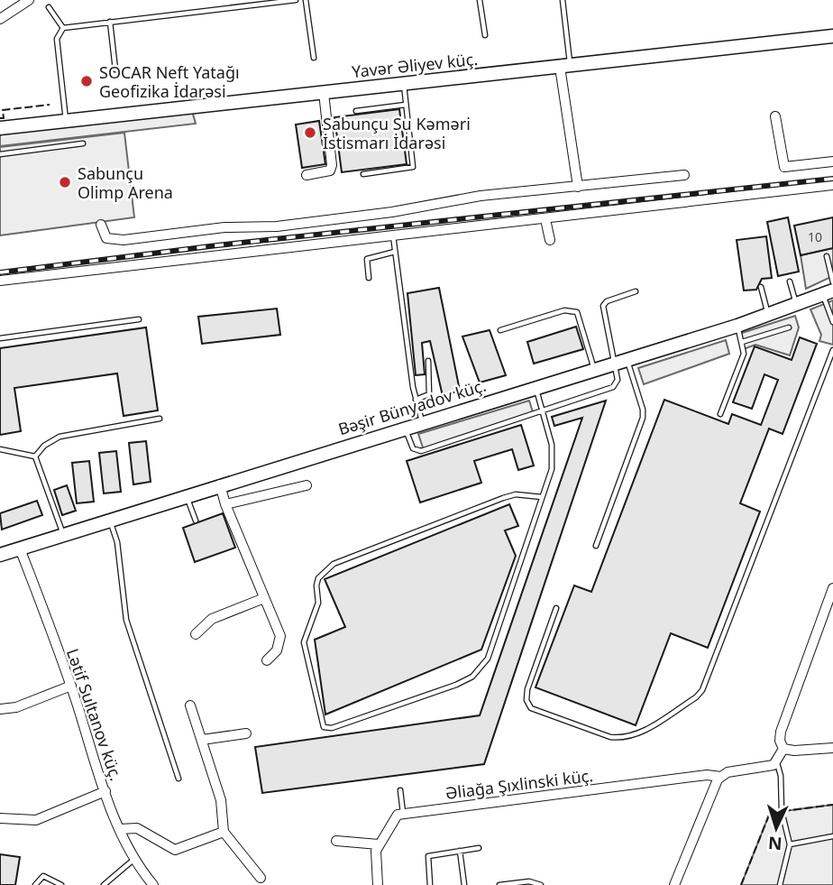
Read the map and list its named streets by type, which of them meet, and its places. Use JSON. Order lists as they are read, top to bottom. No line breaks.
{"streets":{"street":["Yavər Əliyev küç.","Bəşir Bünyadov küç.","Lətif Sultanov küç.","Əliağa Şıxlinski küç."]},"crossings":[["Bəşir Bünyadov küç.","Lətif Sultanov küç."]],"places":["SOCAR Neft Yatağı Geofizika İdarəsi","Sabunçu Su Kəməri İstismarı İdarəsi","Sabunçu Olimp Arena"],"house_numbers":["10"],"north":"bottom"}
